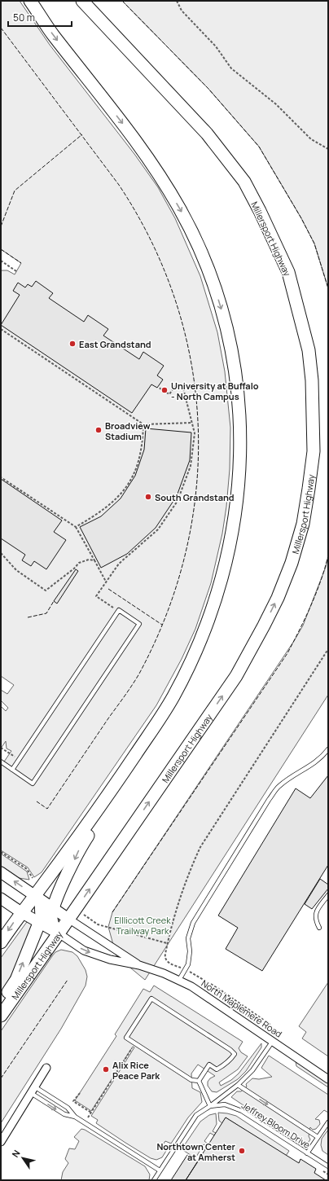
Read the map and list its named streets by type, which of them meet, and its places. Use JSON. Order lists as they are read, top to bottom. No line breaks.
{"streets":{"main road":["Millersport Highway"],"street":["North Maplemere Road"],"lane":["Jeffrey Bloom Drive"]},"crossings":[["Millersport Highway","North Maplemere Road"]],"one_way":["Millersport Highway"],"parks":["Elllicott Creek Trailway Park"],"places":["East Grandstand","University at Buffalo - North Campus","Broadview Stadium","South Grandstand","Alix Rice Peace Park","Northtown Center at Amherst"],"scale_bar":"50 m","north":"top left"}
